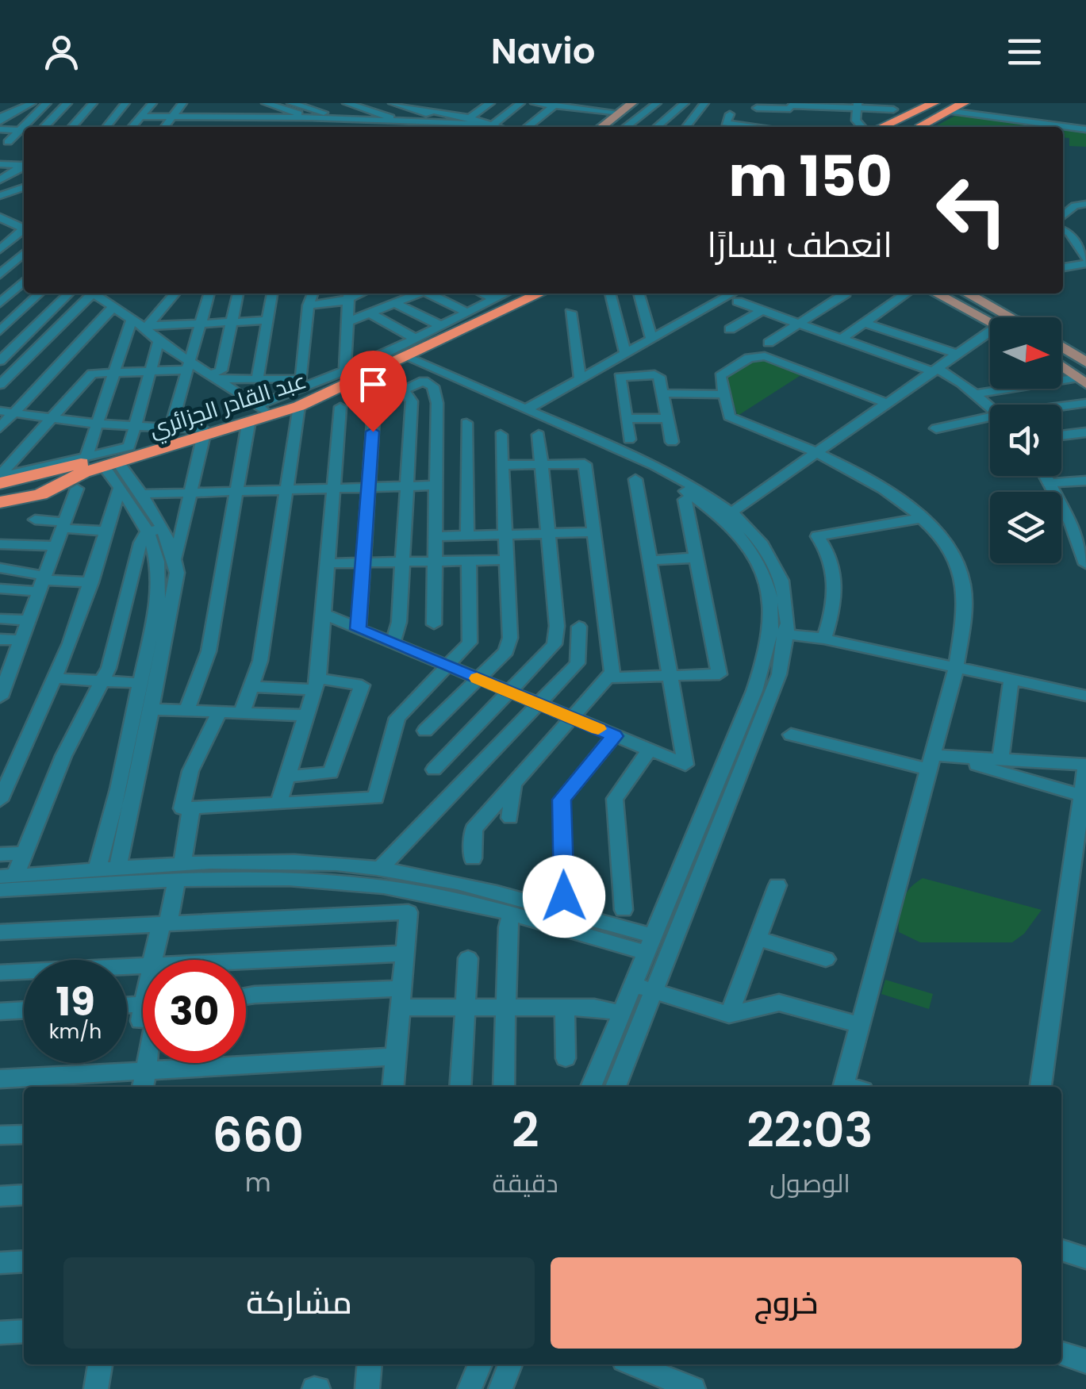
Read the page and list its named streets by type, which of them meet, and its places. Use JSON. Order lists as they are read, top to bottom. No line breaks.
{"streets":{"highway":["عبد القادر الجزائري"]},"north":"right","page":{"header":"Navio","turn":["150 m","انعطف يسارًا"],"speed":"19 km/h","limit":"30","eta":["22:03","الوصول","2","دقيقة","660","m"],"buttons":["خروج","مشاركة"]}}
